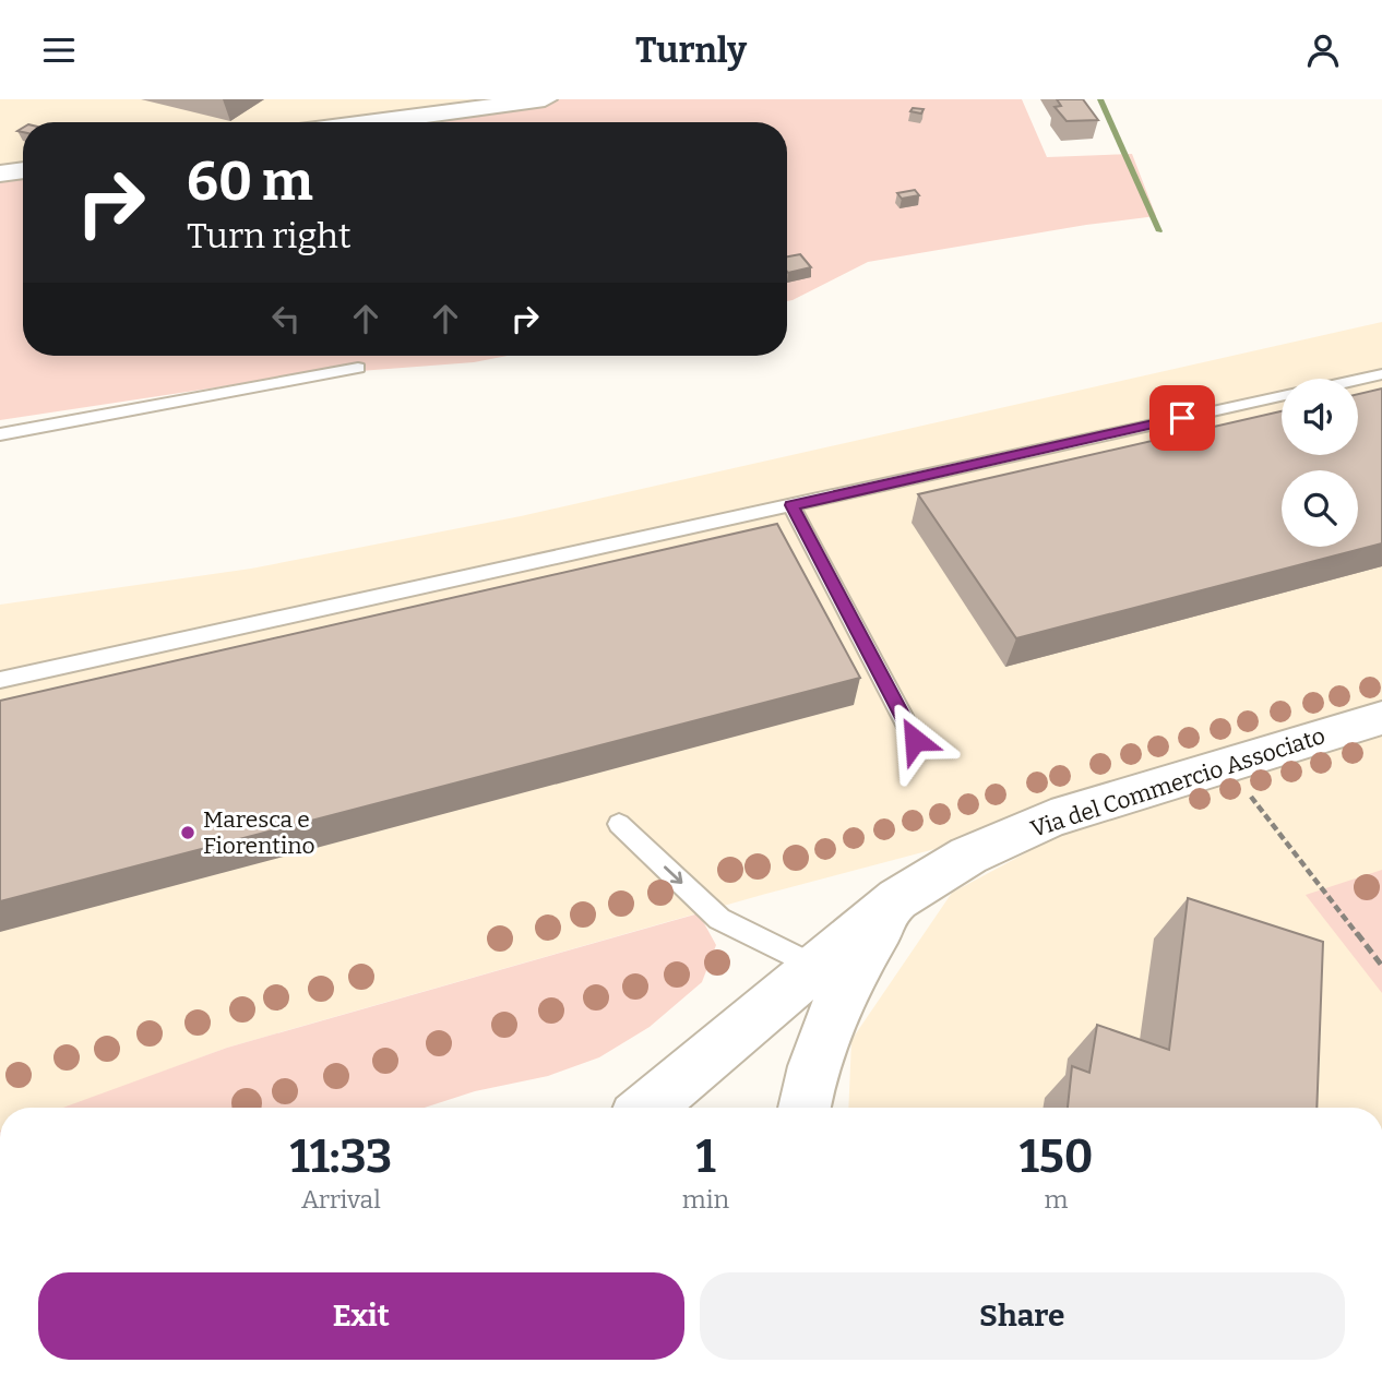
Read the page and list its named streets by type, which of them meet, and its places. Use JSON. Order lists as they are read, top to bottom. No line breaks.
{"streets":{"street":["Via del Commercio Associato"]},"places":["Maresca e Fiorentino"],"page":{"header":"Turnly","turn":["60 m","Turn right"],"eta":["11:33","Arrival","1","min","150","m"],"buttons":["Exit","Share"]}}
